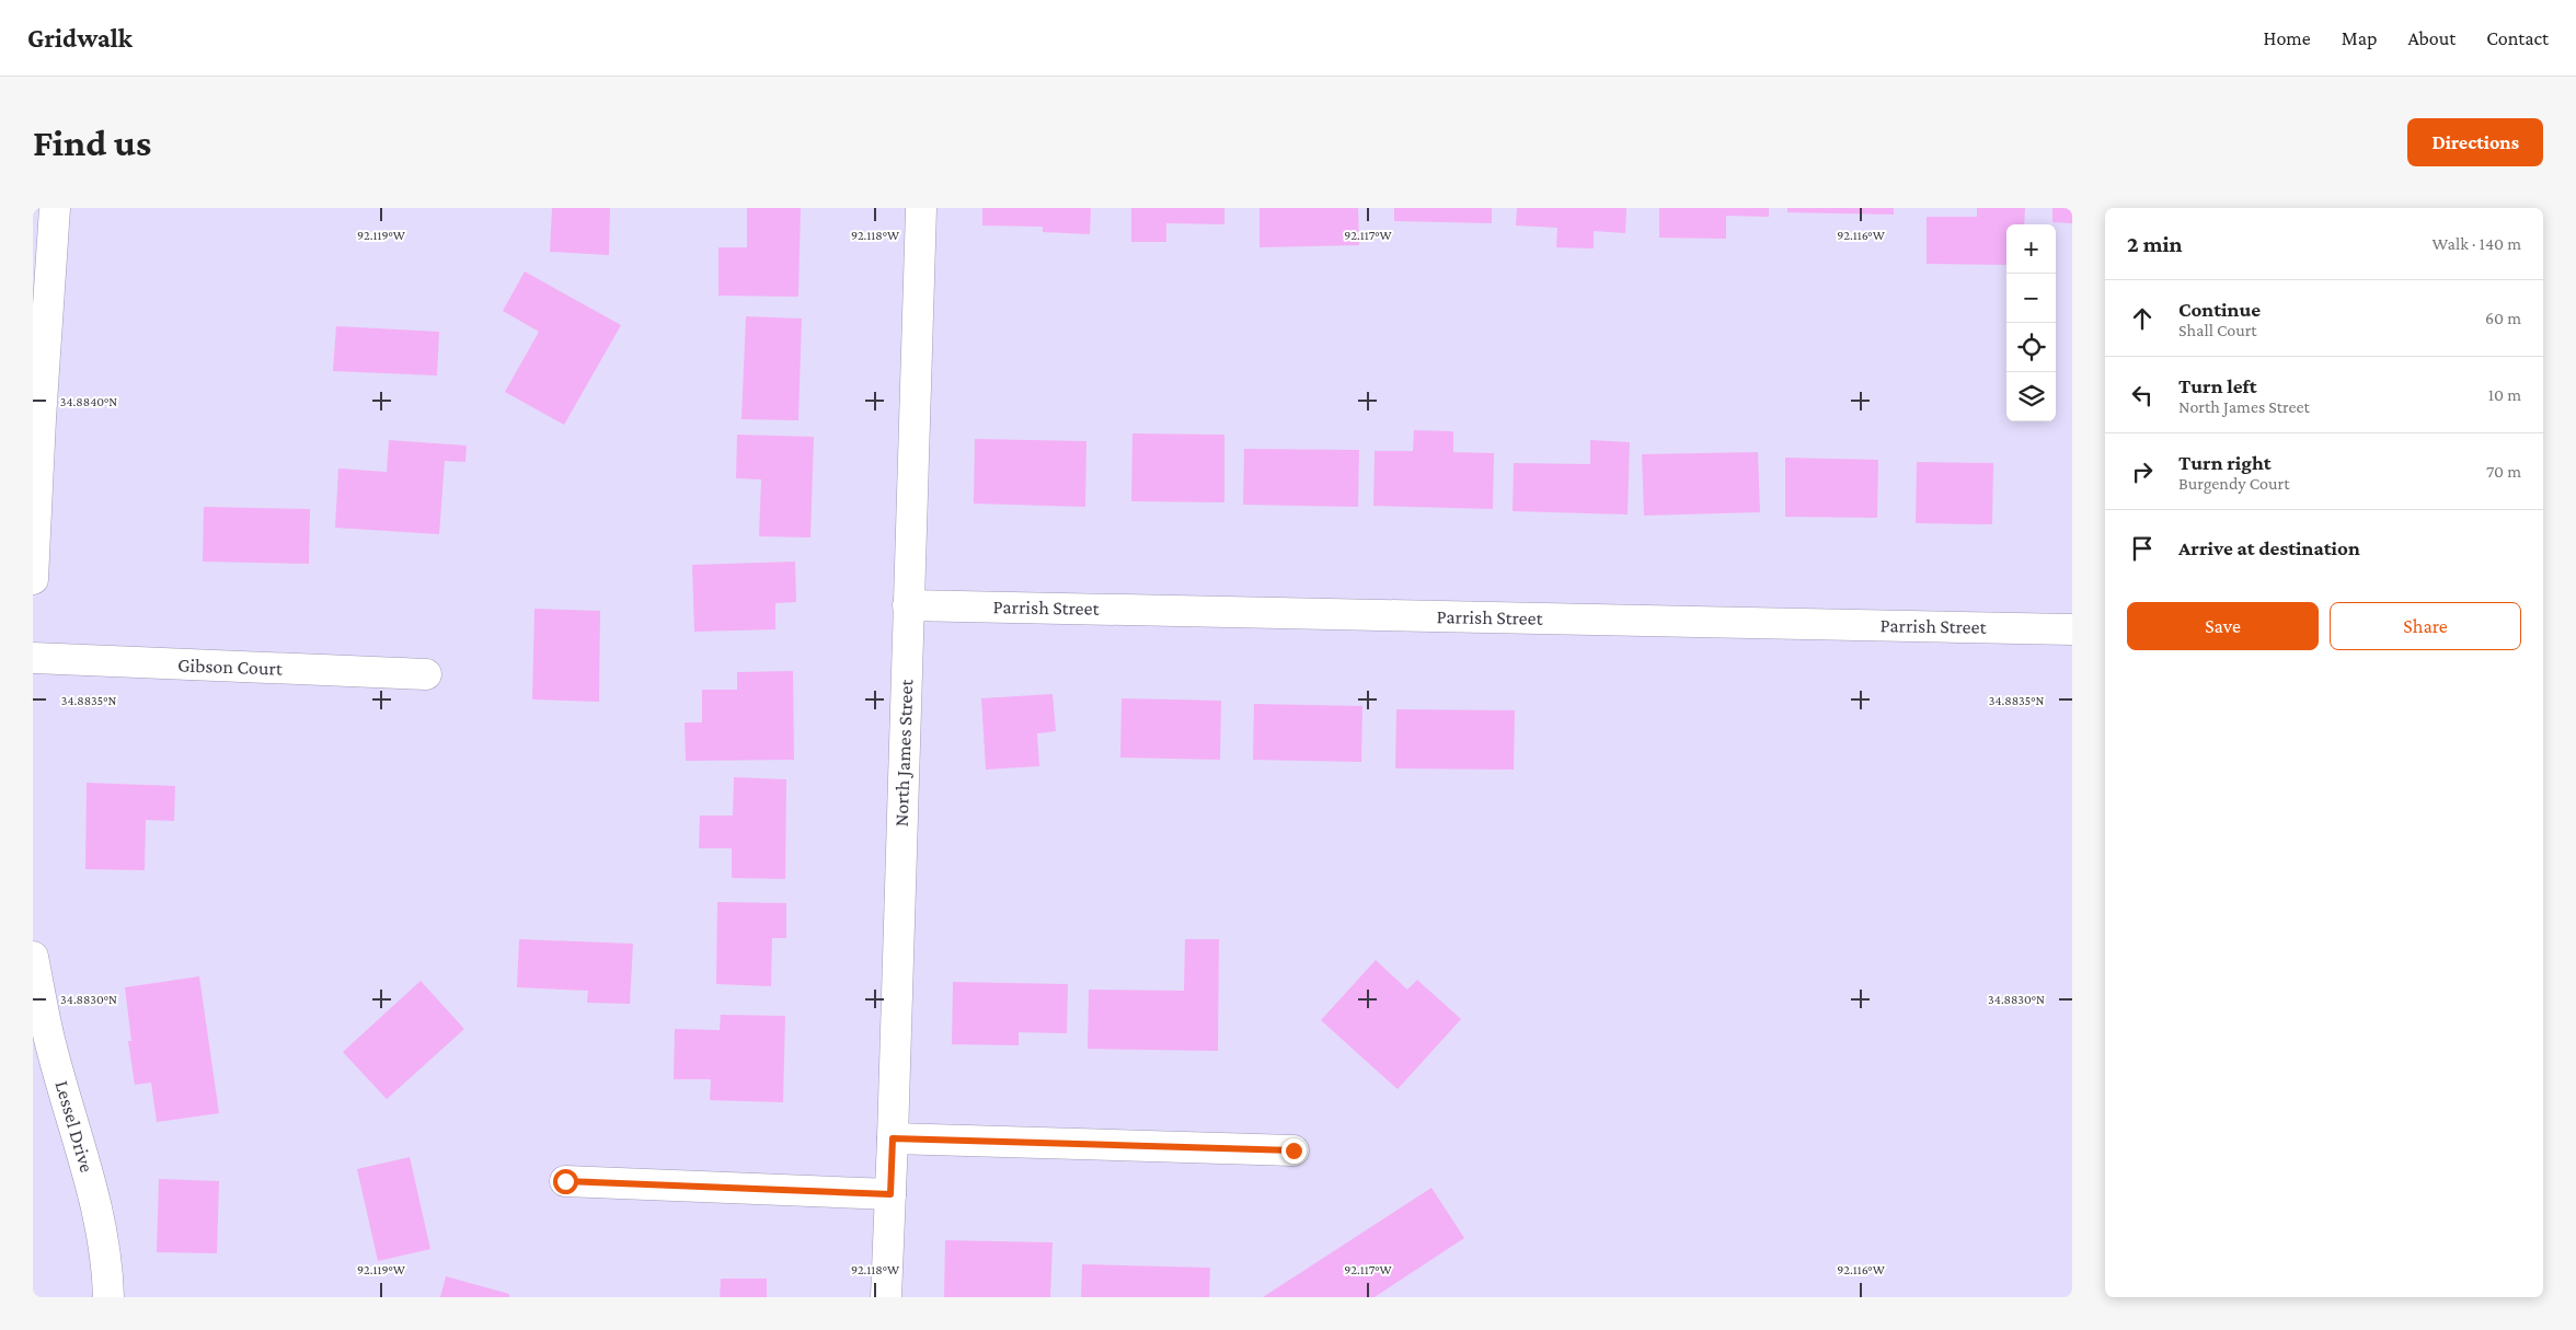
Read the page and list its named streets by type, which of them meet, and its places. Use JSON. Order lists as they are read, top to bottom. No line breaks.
{"streets":{"street":["Parrish Street","Gibson Court","North James Street","Lessel Drive"]},"crossings":[["Parrish Street","North James Street"]],"page":{"header":"Gridwalk","nav":["Home","Map","About","Contact"],"buttons":["Directions",["Save","Share"]],"title":"Find us","heading":["2 min","Walk · 140 m"],"map_buttons":["+","−"],"list":[["Continue","Shall Court","60 m"],["Turn left","North James Street","10 m"],["Turn right","Burgendy Court","70 m"],"Arrive at destination"]},"coordinates":["92.119°W","92.118°W","92.117°W","92.116°W","34.8840°N","34.8835°N","34.8830°N"]}
